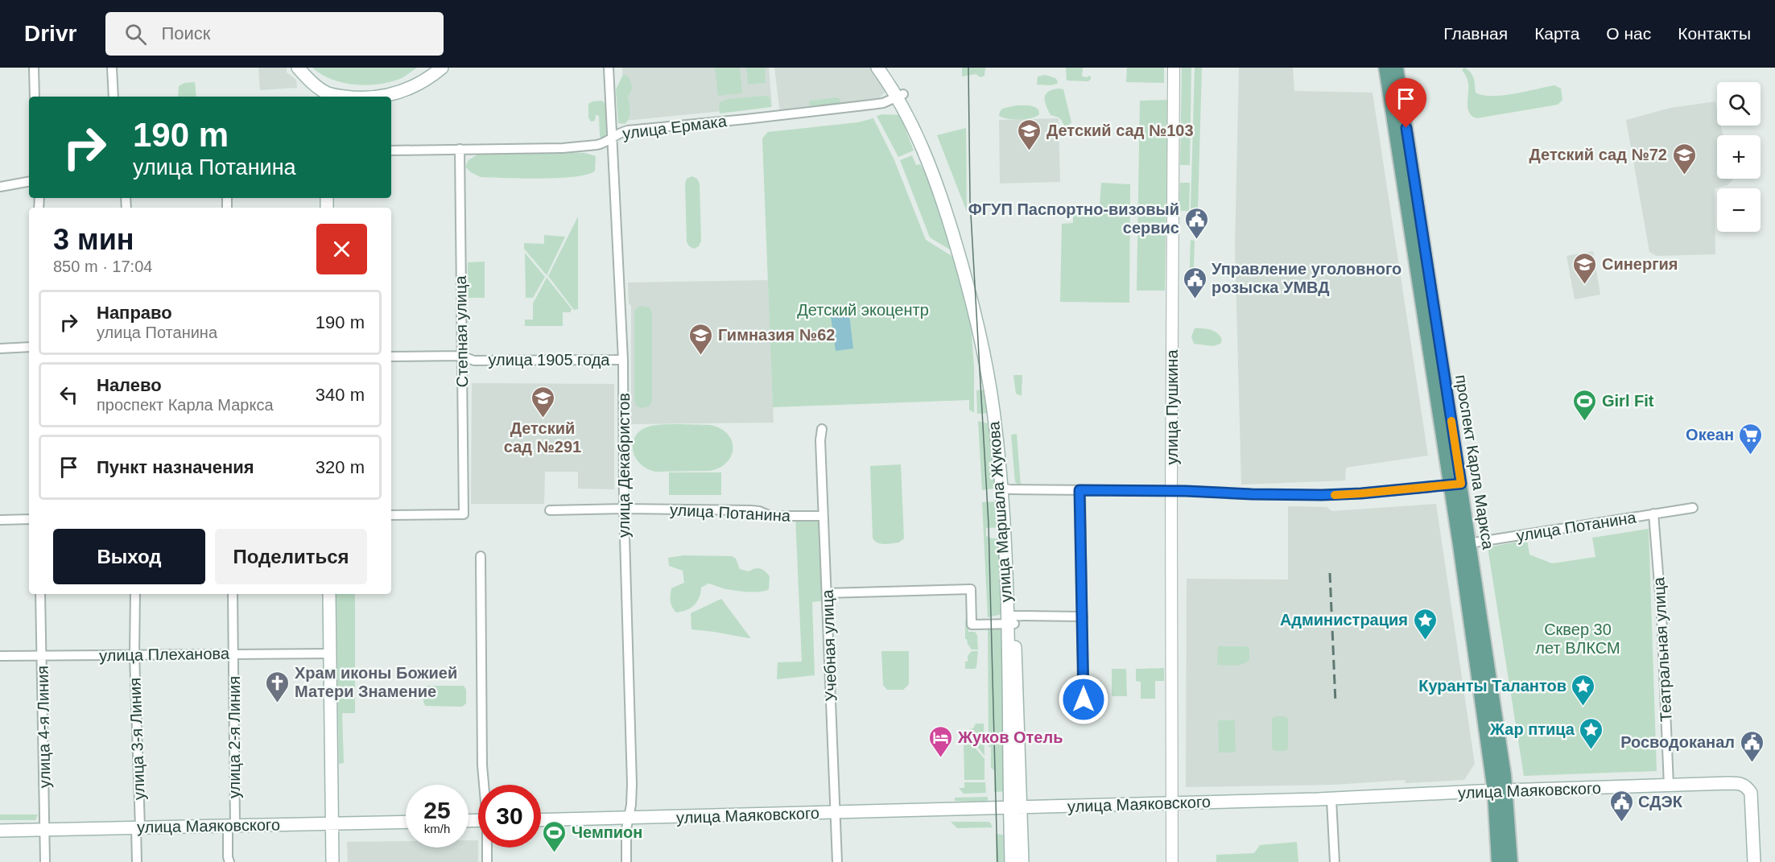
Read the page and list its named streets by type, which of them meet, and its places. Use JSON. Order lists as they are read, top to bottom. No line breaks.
{"streets":{"main road":["проспект Карла Маркса","улица Маршала Жукова","улица Маяковского"],"street":["улица Ермака","Степная улица","улица 1905 года","улица Пушкина","улица Декабристов","улица Потанина","Учебная улица","Театральная улица","улица Плеханова","улица 4-я Линия","улица 2-я Линия","улица 3-я Линия"]},"crossings":[["улица Ермака","Степная улица"],["улица Ермака","улица Декабристов"],["улица Ермака","улица Маршала Жукова"],["Степная улица","улица 1905 года"],["улица 1905 года","улица Декабристов"],["улица Пушкина","улица Маяковского"],["проспект Карла Маркса","улица Потанина"],["проспект Карла Маркса","улица Маяковского"],["улица Декабристов","улица Потанина"],["улица Декабристов","улица Маяковского"],["улица Маршала Жукова","улица Маяковского"],["улица Потанина","Учебная улица"],["улица Потанина","Театральная улица"],["Учебная улица","улица Маяковского"],["Театральная улица","улица Маяковского"],["улица Плеханова","улица 4-я Линия"],["улица Плеханова","улица 2-я Линия"],["улица Плеханова","улица 3-я Линия"],["улица 4-я Линия","улица Маяковского"],["улица 2-я Линия","улица Маяковского"],["улица 3-я Линия","улица Маяковского"]],"parks":["Детский экоцентр","Сквер 30 лет ВЛКСМ"],"places":{"school or university":["Детский сад №103","Детский сад №72","Синергия","Гимназия №62","Детский сад №291"],"public building":["ФГУП Паспортно-визовый сервис","Управление уголовного розыска УМВД","Росводоканал","СДЭК"],"sports":["Girl Fit","Чемпион"],"supermarket":["Океан"],"place":["Администрация","Куранты Талантов","Жар птица"],"church":["Храм иконы Божией Матери Знамение"],"hotel":["Жуков Отель"]},"page":{"header":"Drivr","search":"Поиск","nav":["Главная","Карта","О нас","Контакты"],"map_buttons":["+","−"],"turn":["190 m","улица Потанина"],"heading":["3 мин","850 m · 17:04"],"list":[{"name":"Направо","note":"улица Потанина","value":"190 m"},{"name":"Налево","note":"проспект Карла Маркса","value":"340 m"},{"name":"Пункт назначения","value":"320 m"}],"buttons":["Выход","Поделиться"],"speed":"25 km/h","limit":"30"}}
